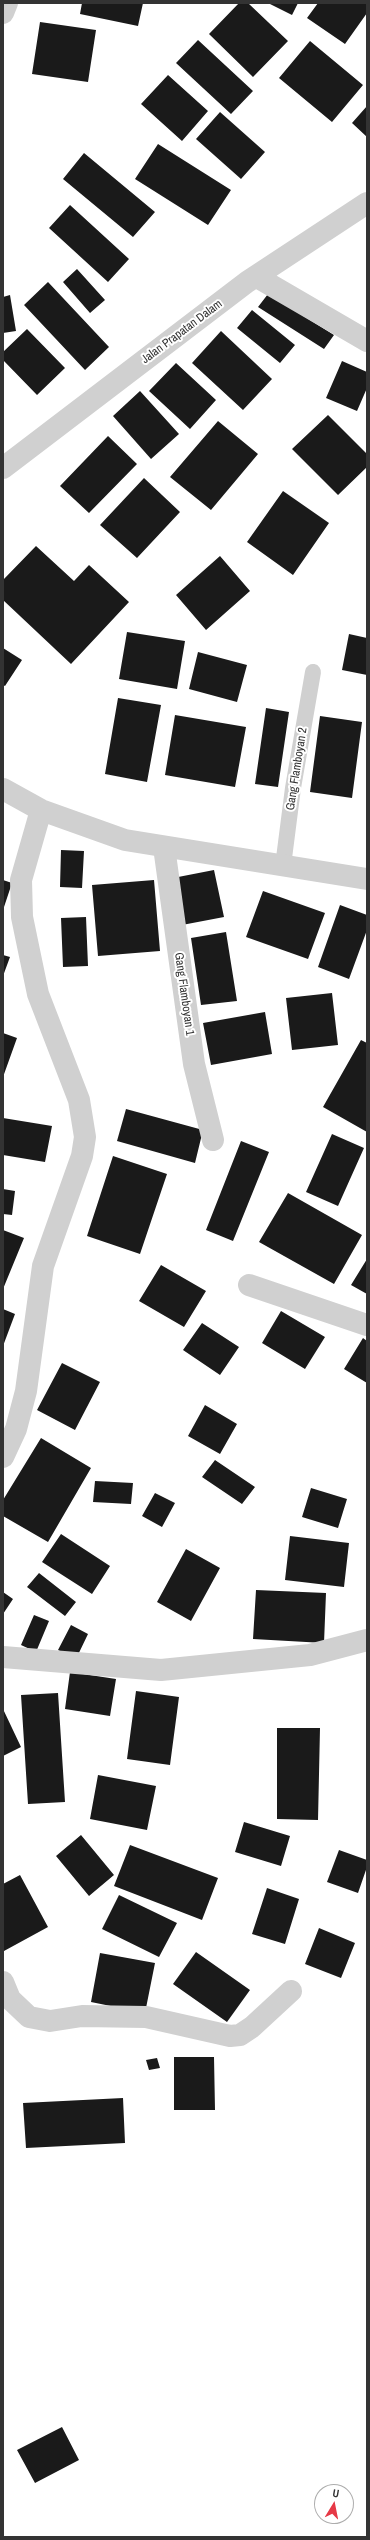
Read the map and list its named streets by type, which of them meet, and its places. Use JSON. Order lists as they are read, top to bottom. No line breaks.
{"streets":{"street":["Jalan Prapatan Dalam","Gang Flamboyan 1"],"lane":["Gang Flamboyan 2"]},"north":"top"}
